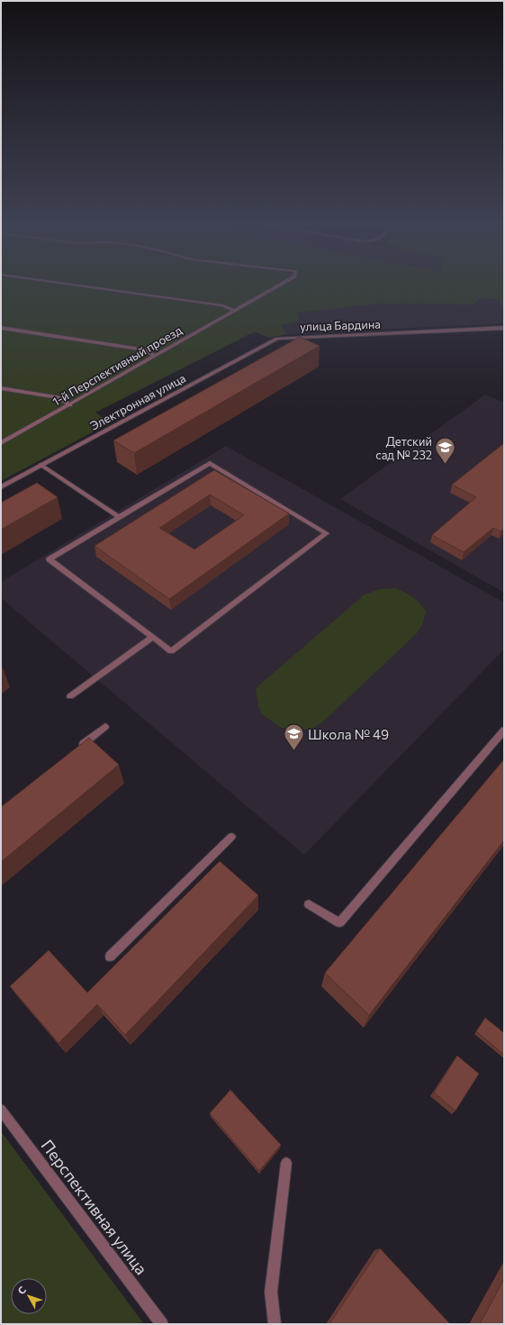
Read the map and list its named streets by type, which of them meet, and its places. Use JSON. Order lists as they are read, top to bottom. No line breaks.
{"streets":{"street":["улица Бардина","1-й Перспективный проезд","Электронная улица","Перспективная улица"]},"crossings":[["улица Бардина","Электронная улица"]],"places":{"school or university":["Детский сад № 232","Школа № 49"]},"north":"top left"}
